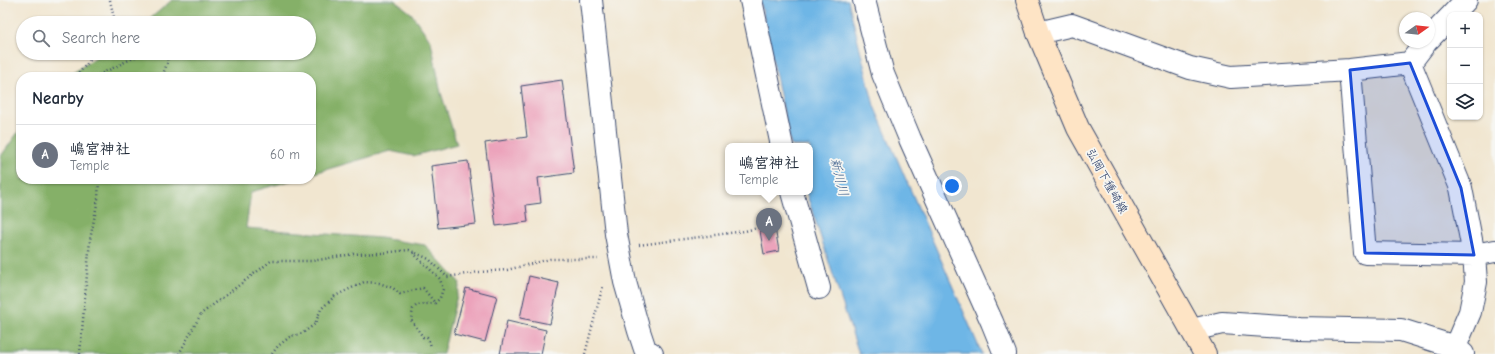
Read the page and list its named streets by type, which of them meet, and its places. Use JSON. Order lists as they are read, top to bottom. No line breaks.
{"streets":{"main road":["弘岡下種崎線"]},"water":["新川川"],"north":"right","page":{"map_buttons":["+","−"],"search":"Search here","heading":"Nearby","list":[{"mark":"A","name":"嶋宮神社","note":"Temple","value":"60 m"}],"popup":["嶋宮神社","Temple"],"pins":"A"}}
